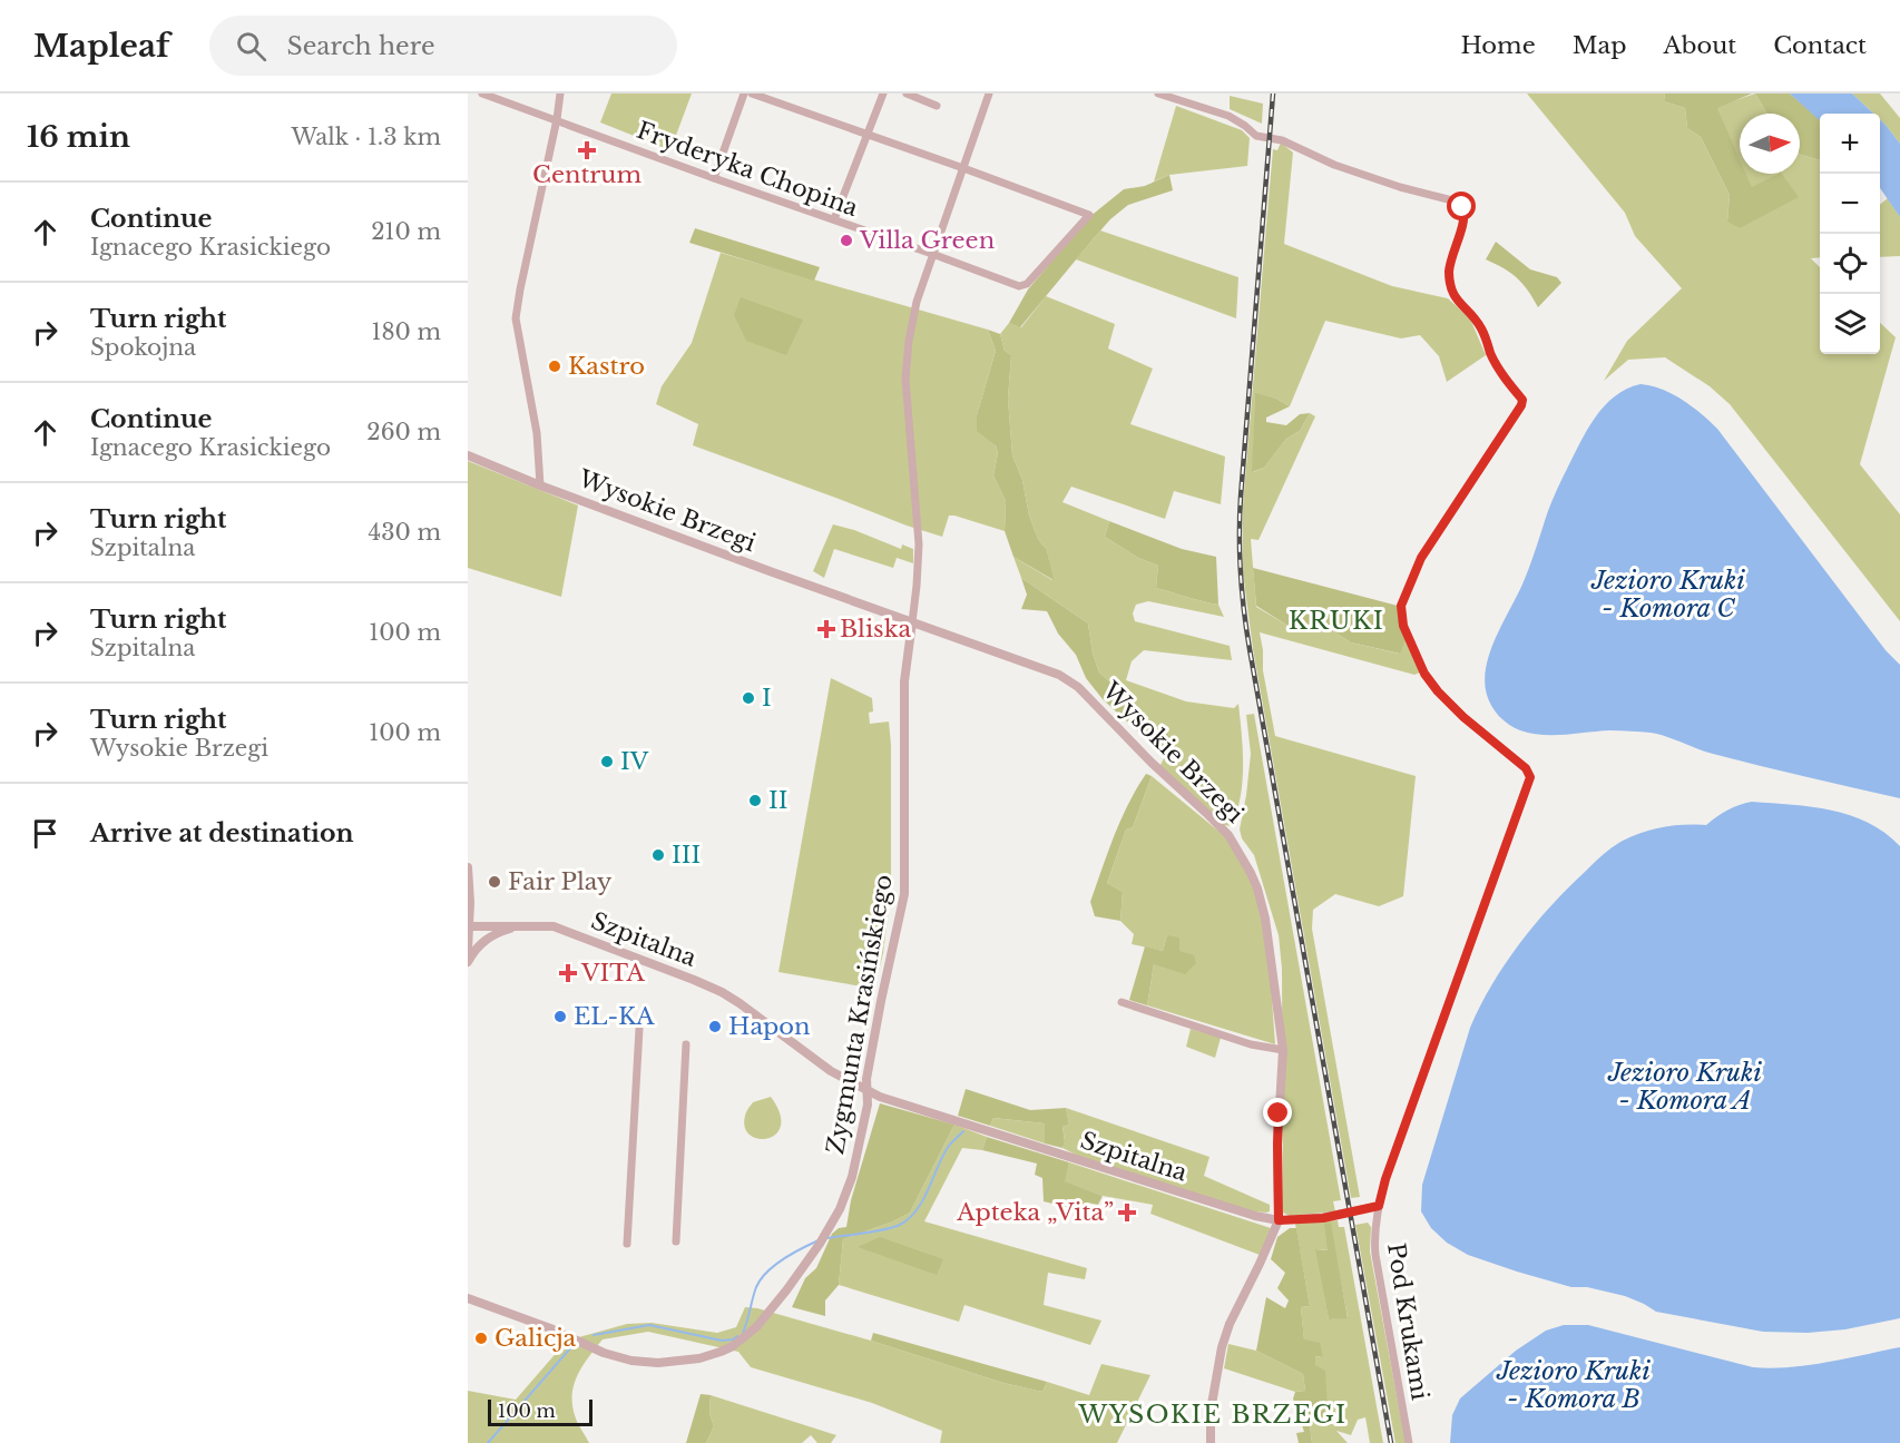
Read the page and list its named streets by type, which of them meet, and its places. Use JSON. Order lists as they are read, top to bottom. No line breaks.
{"streets":{"street":["Fryderyka Chopina","Wysokie Brzegi","Szpitalna","Zygmunta Krasińskiego","Pod Krukami"]},"crossings":[["Fryderyka Chopina","Zygmunta Krasińskiego"],["Wysokie Brzegi","Szpitalna"],["Wysokie Brzegi","Zygmunta Krasińskiego"],["Szpitalna","Zygmunta Krasińskiego"],["Szpitalna","Pod Krukami"]],"districts":["KRUKI","WYSOKIE BRZEGI"],"water":["Jezioro Kruki - Komora C","Jezioro Kruki - Komora A","Jezioro Kruki - Komora B"],"places":{"health":["Centrum","Bliska","VITA","Apteka „Vita”"],"other":["Villa Green","Kastro","I","IV","II","III","Fair Play","EL-KA","Hapon","Galicja"]},"scale_bar":"100 m","north":"right","page":{"header":"Mapleaf","search":"Search here","nav":["Home","Map","About","Contact"],"heading":["16 min","Walk · 1.3 km"],"map_buttons":["+","−"],"list":[["Continue","Ignacego Krasickiego","210 m"],["Turn right","Spokojna","180 m"],["Continue","Ignacego Krasickiego","260 m"],["Turn right","Szpitalna","430 m"],["Turn right","Szpitalna","100 m"],["Turn right","Wysokie Brzegi","100 m"],"Arrive at destination"],"scale":"100 m"}}
